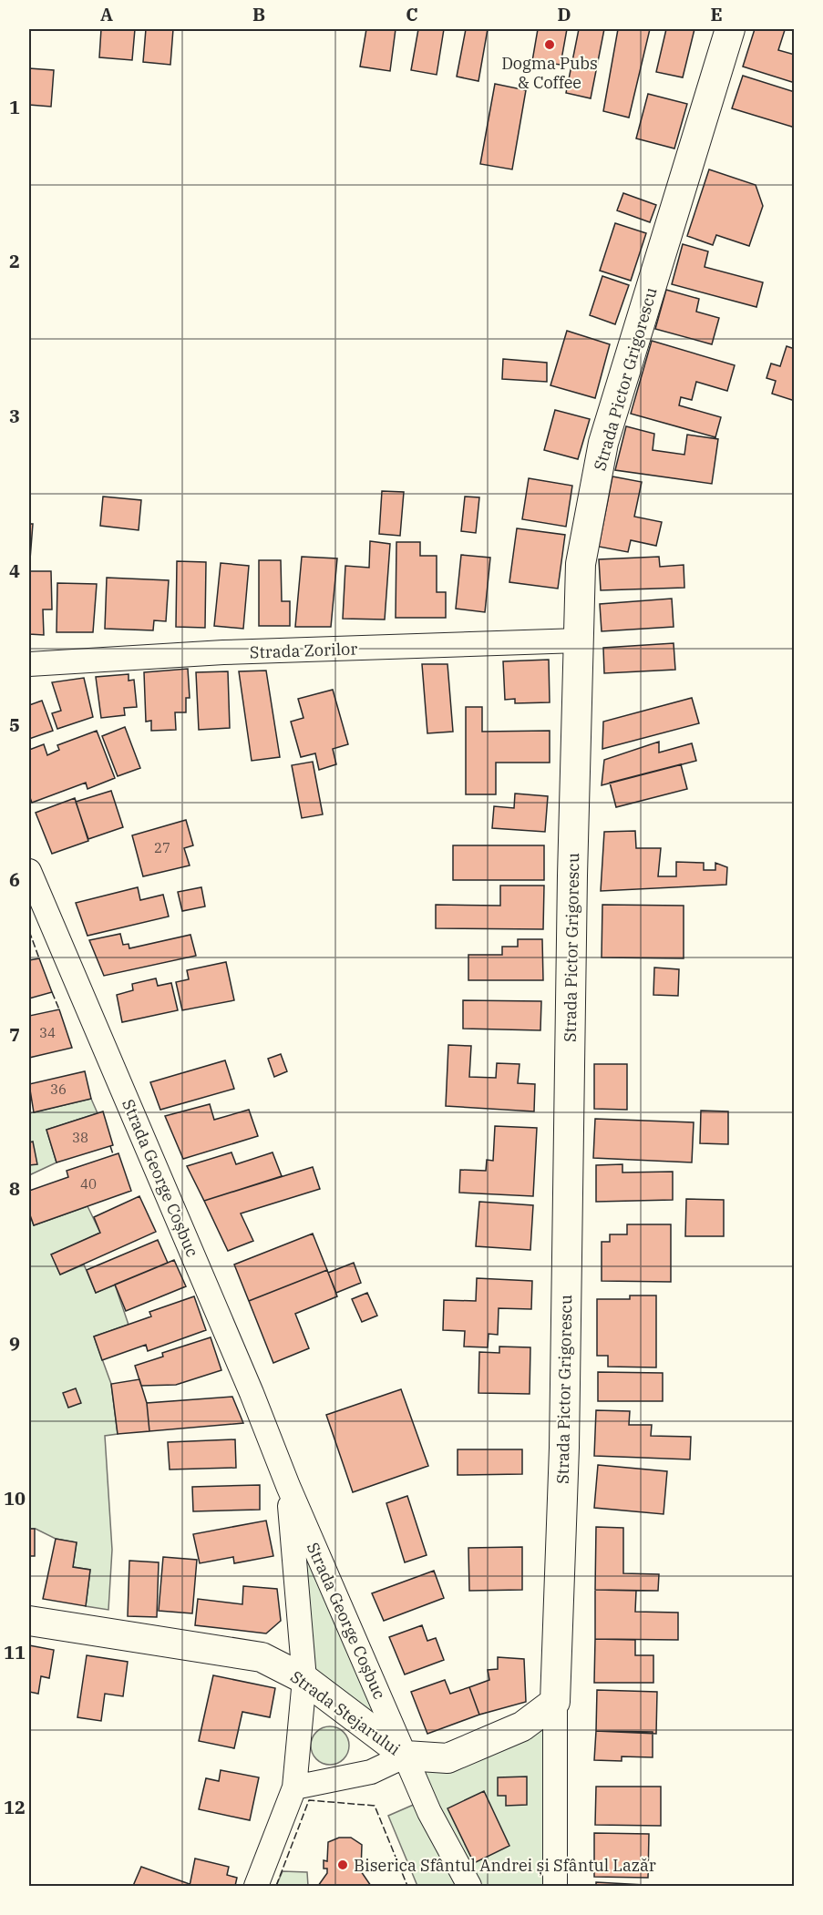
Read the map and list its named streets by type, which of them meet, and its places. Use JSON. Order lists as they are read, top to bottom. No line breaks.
{"streets":{"street":["Strada Pictor Grigorescu","Strada Zorilor","Strada George Coșbuc","Strada Stejarului"]},"crossings":[["Strada Pictor Grigorescu","Strada Zorilor"],["Strada Pictor Grigorescu","Strada Stejarului"],["Strada George Coșbuc","Strada Stejarului"]],"places":["Dogma Pubs & Coffee","Biserica Sfântul Andrei și Sfântul Lazăr"],"house_numbers":["27","34","36","38","40"],"grid":{"columns":["A","B","C","D","E"],"rows":["1","2","3","4","5","6","7","8","9","10","11","12"]}}
